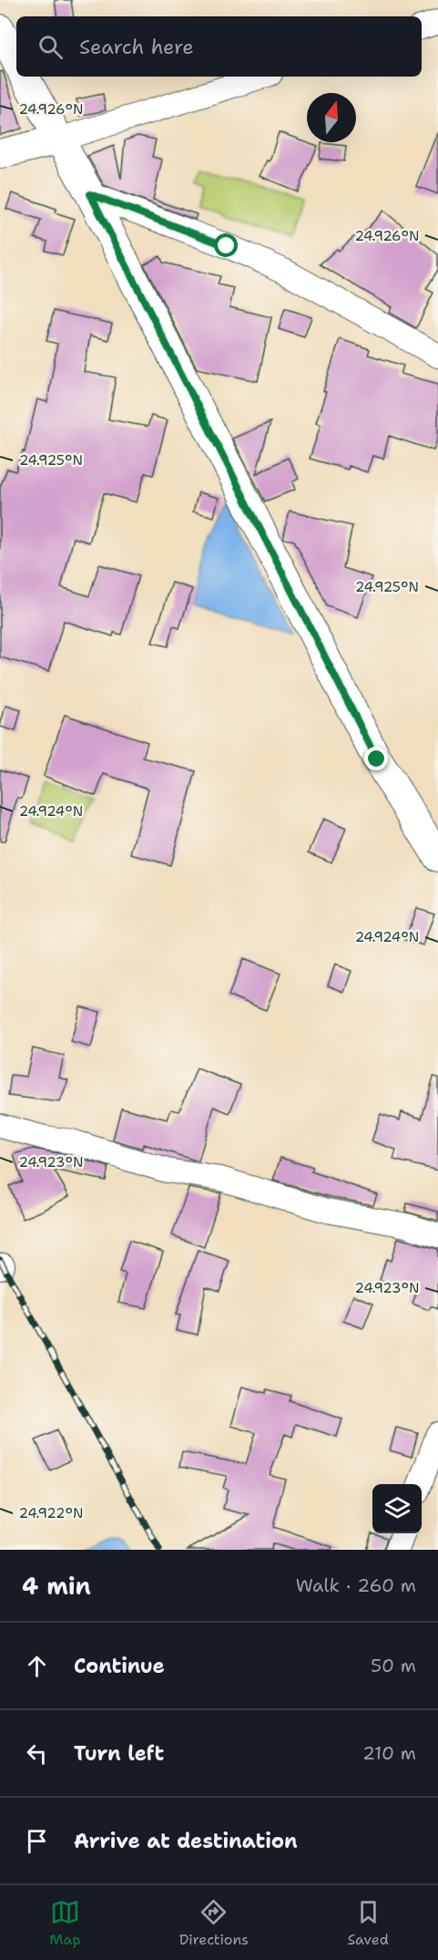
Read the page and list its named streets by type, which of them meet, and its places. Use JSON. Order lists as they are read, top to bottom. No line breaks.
{"north":"top","page":{"search":"Search here","heading":["4 min","Walk · 260 m"],"list":[["Continue","50 m"],["Turn left","210 m"],"Arrive at destination"],"nav":["Map","Directions","Saved"]},"coordinates":["24.926°N","24.925°N","24.924°N","24.923°N","24.922°N"]}
